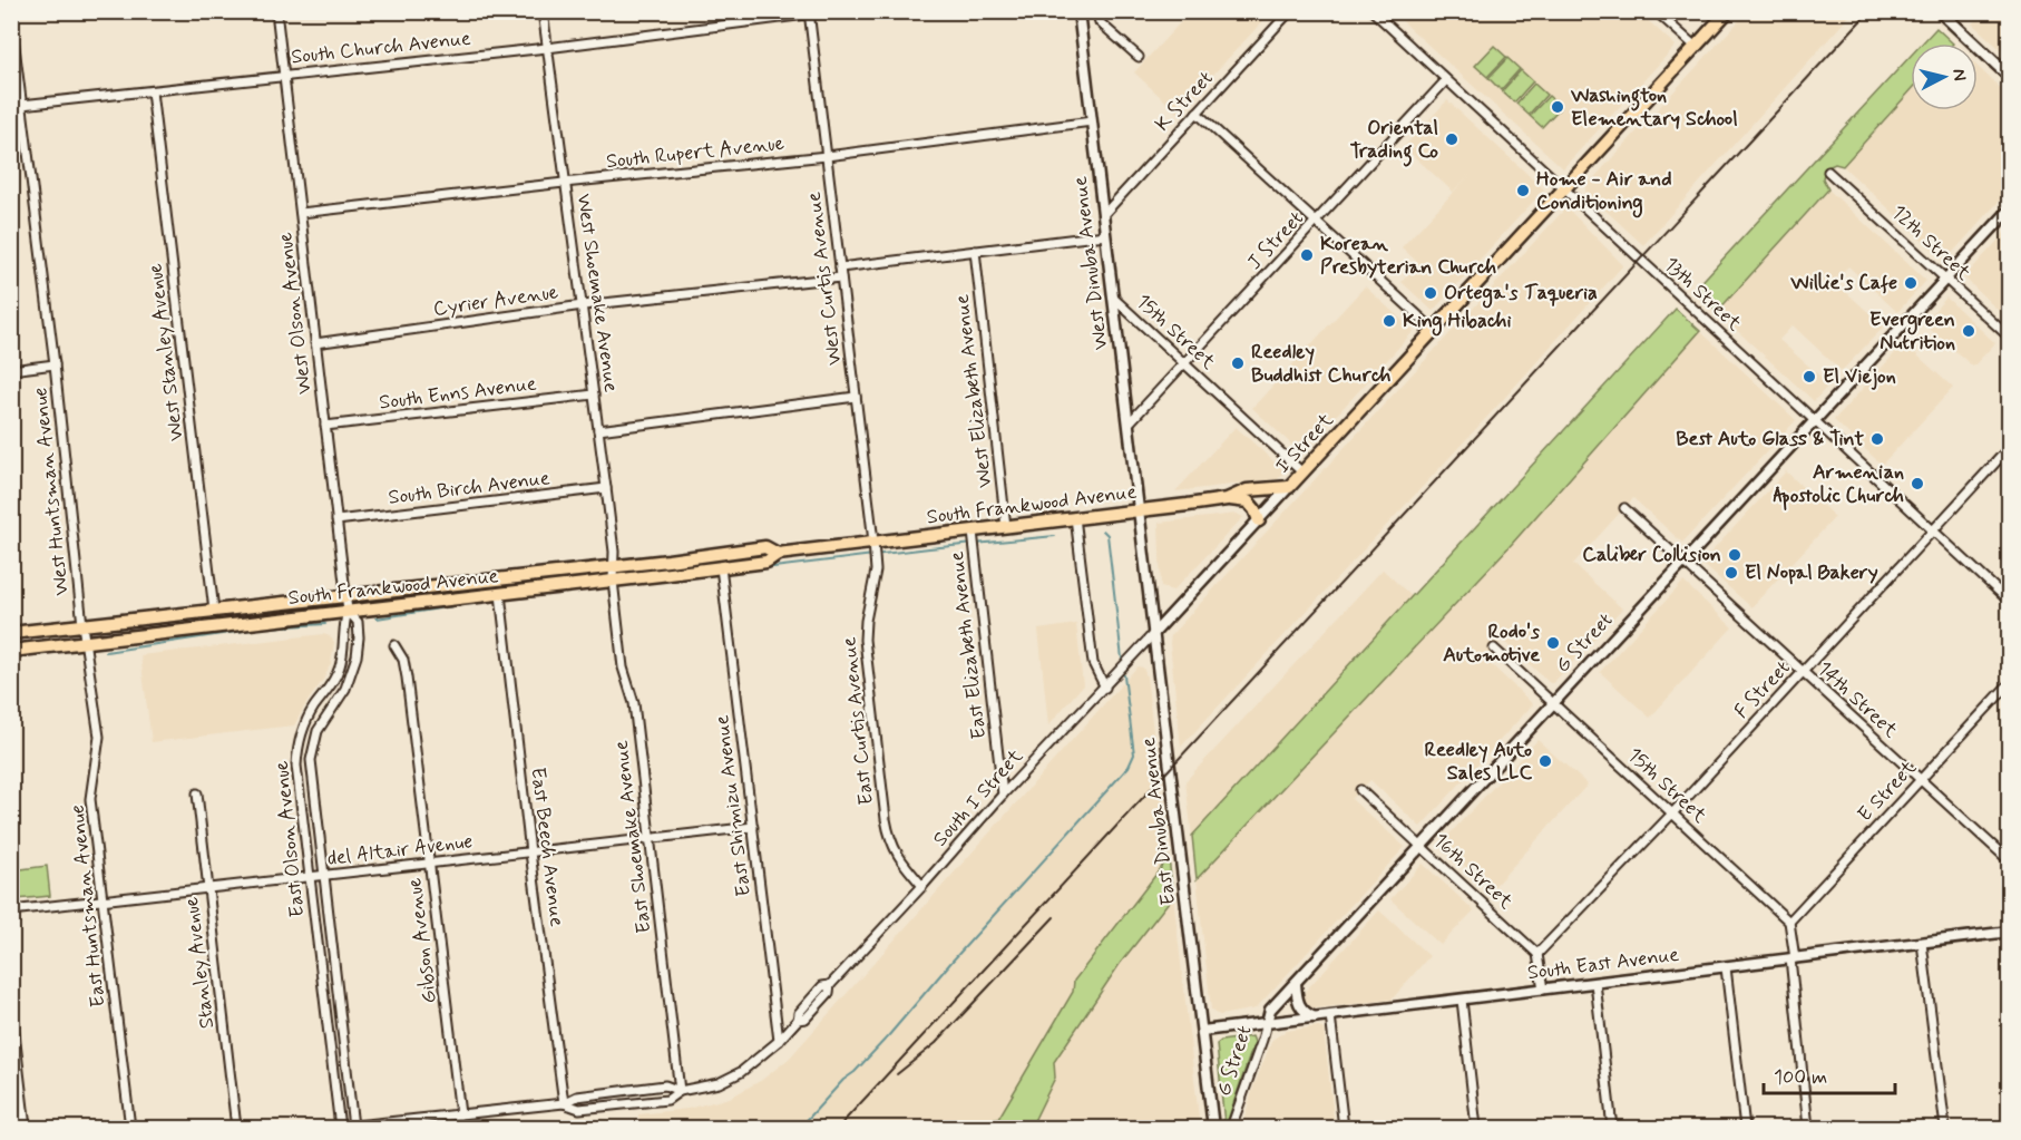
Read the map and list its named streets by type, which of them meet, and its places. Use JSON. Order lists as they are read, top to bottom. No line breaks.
{"streets":{"main road":["I Street","South Frankwood Avenue"],"street":["South Church Avenue","K Street","South Rupert Avenue","J Street","12th Street","West Dinuba Avenue","West Curtis Avenue","West Shoemake Avenue","13th Street","Cyrier Avenue","West Olson Avenue","15th Street","West Stanley Avenue","West Elizabeth Avenue","South Enns Avenue","South Birch Avenue","West Huntsman Avenue","G Street","East Elizabeth Avenue","F Street","14th Street","East Curtis Avenue","E Street","South I Street","East Shimizu Avenue","East Dinuba Avenue","East Shoemake Avenue","East Olson Avenue","East Beech Avenue","del Altair Avenue","16th Street","East Huntsman Avenue","Gibson Avenue","Stanley Avenue","South East Avenue"]},"crossings":[["South Church Avenue","West Curtis Avenue"],["South Church Avenue","West Shoemake Avenue"],["South Church Avenue","West Olson Avenue"],["South Church Avenue","West Stanley Avenue"],["South Church Avenue","West Huntsman Avenue"],["K Street","West Dinuba Avenue"],["South Rupert Avenue","West Dinuba Avenue"],["South Rupert Avenue","West Curtis Avenue"],["South Rupert Avenue","West Shoemake Avenue"],["South Rupert Avenue","West Olson Avenue"],["J Street","West Dinuba Avenue"],["J Street","13th Street"],["J Street","15th Street"],["12th Street","G Street"],["West Dinuba Avenue","15th Street"],["West Dinuba Avenue","South Frankwood Avenue"],["West Dinuba Avenue","East Dinuba Avenue"],["West Curtis Avenue","Cyrier Avenue"],["West Curtis Avenue","South Frankwood Avenue"],["West Curtis Avenue","East Curtis Avenue"],["West Shoemake Avenue","Cyrier Avenue"],["West Shoemake Avenue","South Enns Avenue"],["West Shoemake Avenue","South Birch Avenue"],["West Shoemake Avenue","South Frankwood Avenue"],["West Shoemake Avenue","East Shoemake Avenue"],["13th Street","I Street"],["13th Street","G Street"],["13th Street","F Street"],["Cyrier Avenue","West Olson Avenue"],["West Olson Avenue","South Enns Avenue"],["West Olson Avenue","South Birch Avenue"],["West Olson Avenue","South Frankwood Avenue"],["West Olson Avenue","East Olson Avenue"],["15th Street","I Street"],["15th Street","G Street"],["15th Street","F Street"],["15th Street","E Street"],["West Stanley Avenue","South Frankwood Avenue"],["West Elizabeth Avenue","South Frankwood Avenue"],["I Street","South Frankwood Avenue"],["I Street","South I Street"],["I Street","East Dinuba Avenue"],["West Huntsman Avenue","South Frankwood Avenue"],["West Huntsman Avenue","East Huntsman Avenue"],["South Frankwood Avenue","East Elizabeth Avenue"],["South Frankwood Avenue","East Curtis Avenue"],["South Frankwood Avenue","East Shimizu Avenue"],["South Frankwood Avenue","East Dinuba Avenue"],["South Frankwood Avenue","East Shoemake Avenue"],["South Frankwood Avenue","East Olson Avenue"],["South Frankwood Avenue","East Beech Avenue"],["South Frankwood Avenue","East Huntsman Avenue"],["G Street","14th Street"],["G Street","16th Street"],["G Street","South East Avenue"],["East Elizabeth Avenue","South I Street"],["F Street","14th Street"],["F Street","16th Street"],["14th Street","E Street"],["East Curtis Avenue","South I Street"],["South I Street","East Shimizu Avenue"],["South I Street","East Dinuba Avenue"],["South I Street","East Shoemake Avenue"],["East Shimizu Avenue","del Altair Avenue"],["East Dinuba Avenue","South East Avenue"],["East Shoemake Avenue","del Altair Avenue"],["East Olson Avenue","del Altair Avenue"],["East Beech Avenue","del Altair Avenue"],["del Altair Avenue","East Huntsman Avenue"],["del Altair Avenue","Gibson Avenue"],["del Altair Avenue","Stanley Avenue"]],"places":["Washington Elementary School","Oriental Trading Co","Home - Air and Conditioning","Korean Presbyterian Church","Willie's Cafe","Ortega's Taqueria","King Hibachi","Evergreen Nutrition","Reedley Buddhist Church","El Viejon","Best Auto Glass & Tint","Armenian Apostolic Church","Caliber Collision","El Nopal Bakery","Rodo's Automotive","Reedley Auto Sales LLC"],"scale_bar":"100 m","north":"right"}
